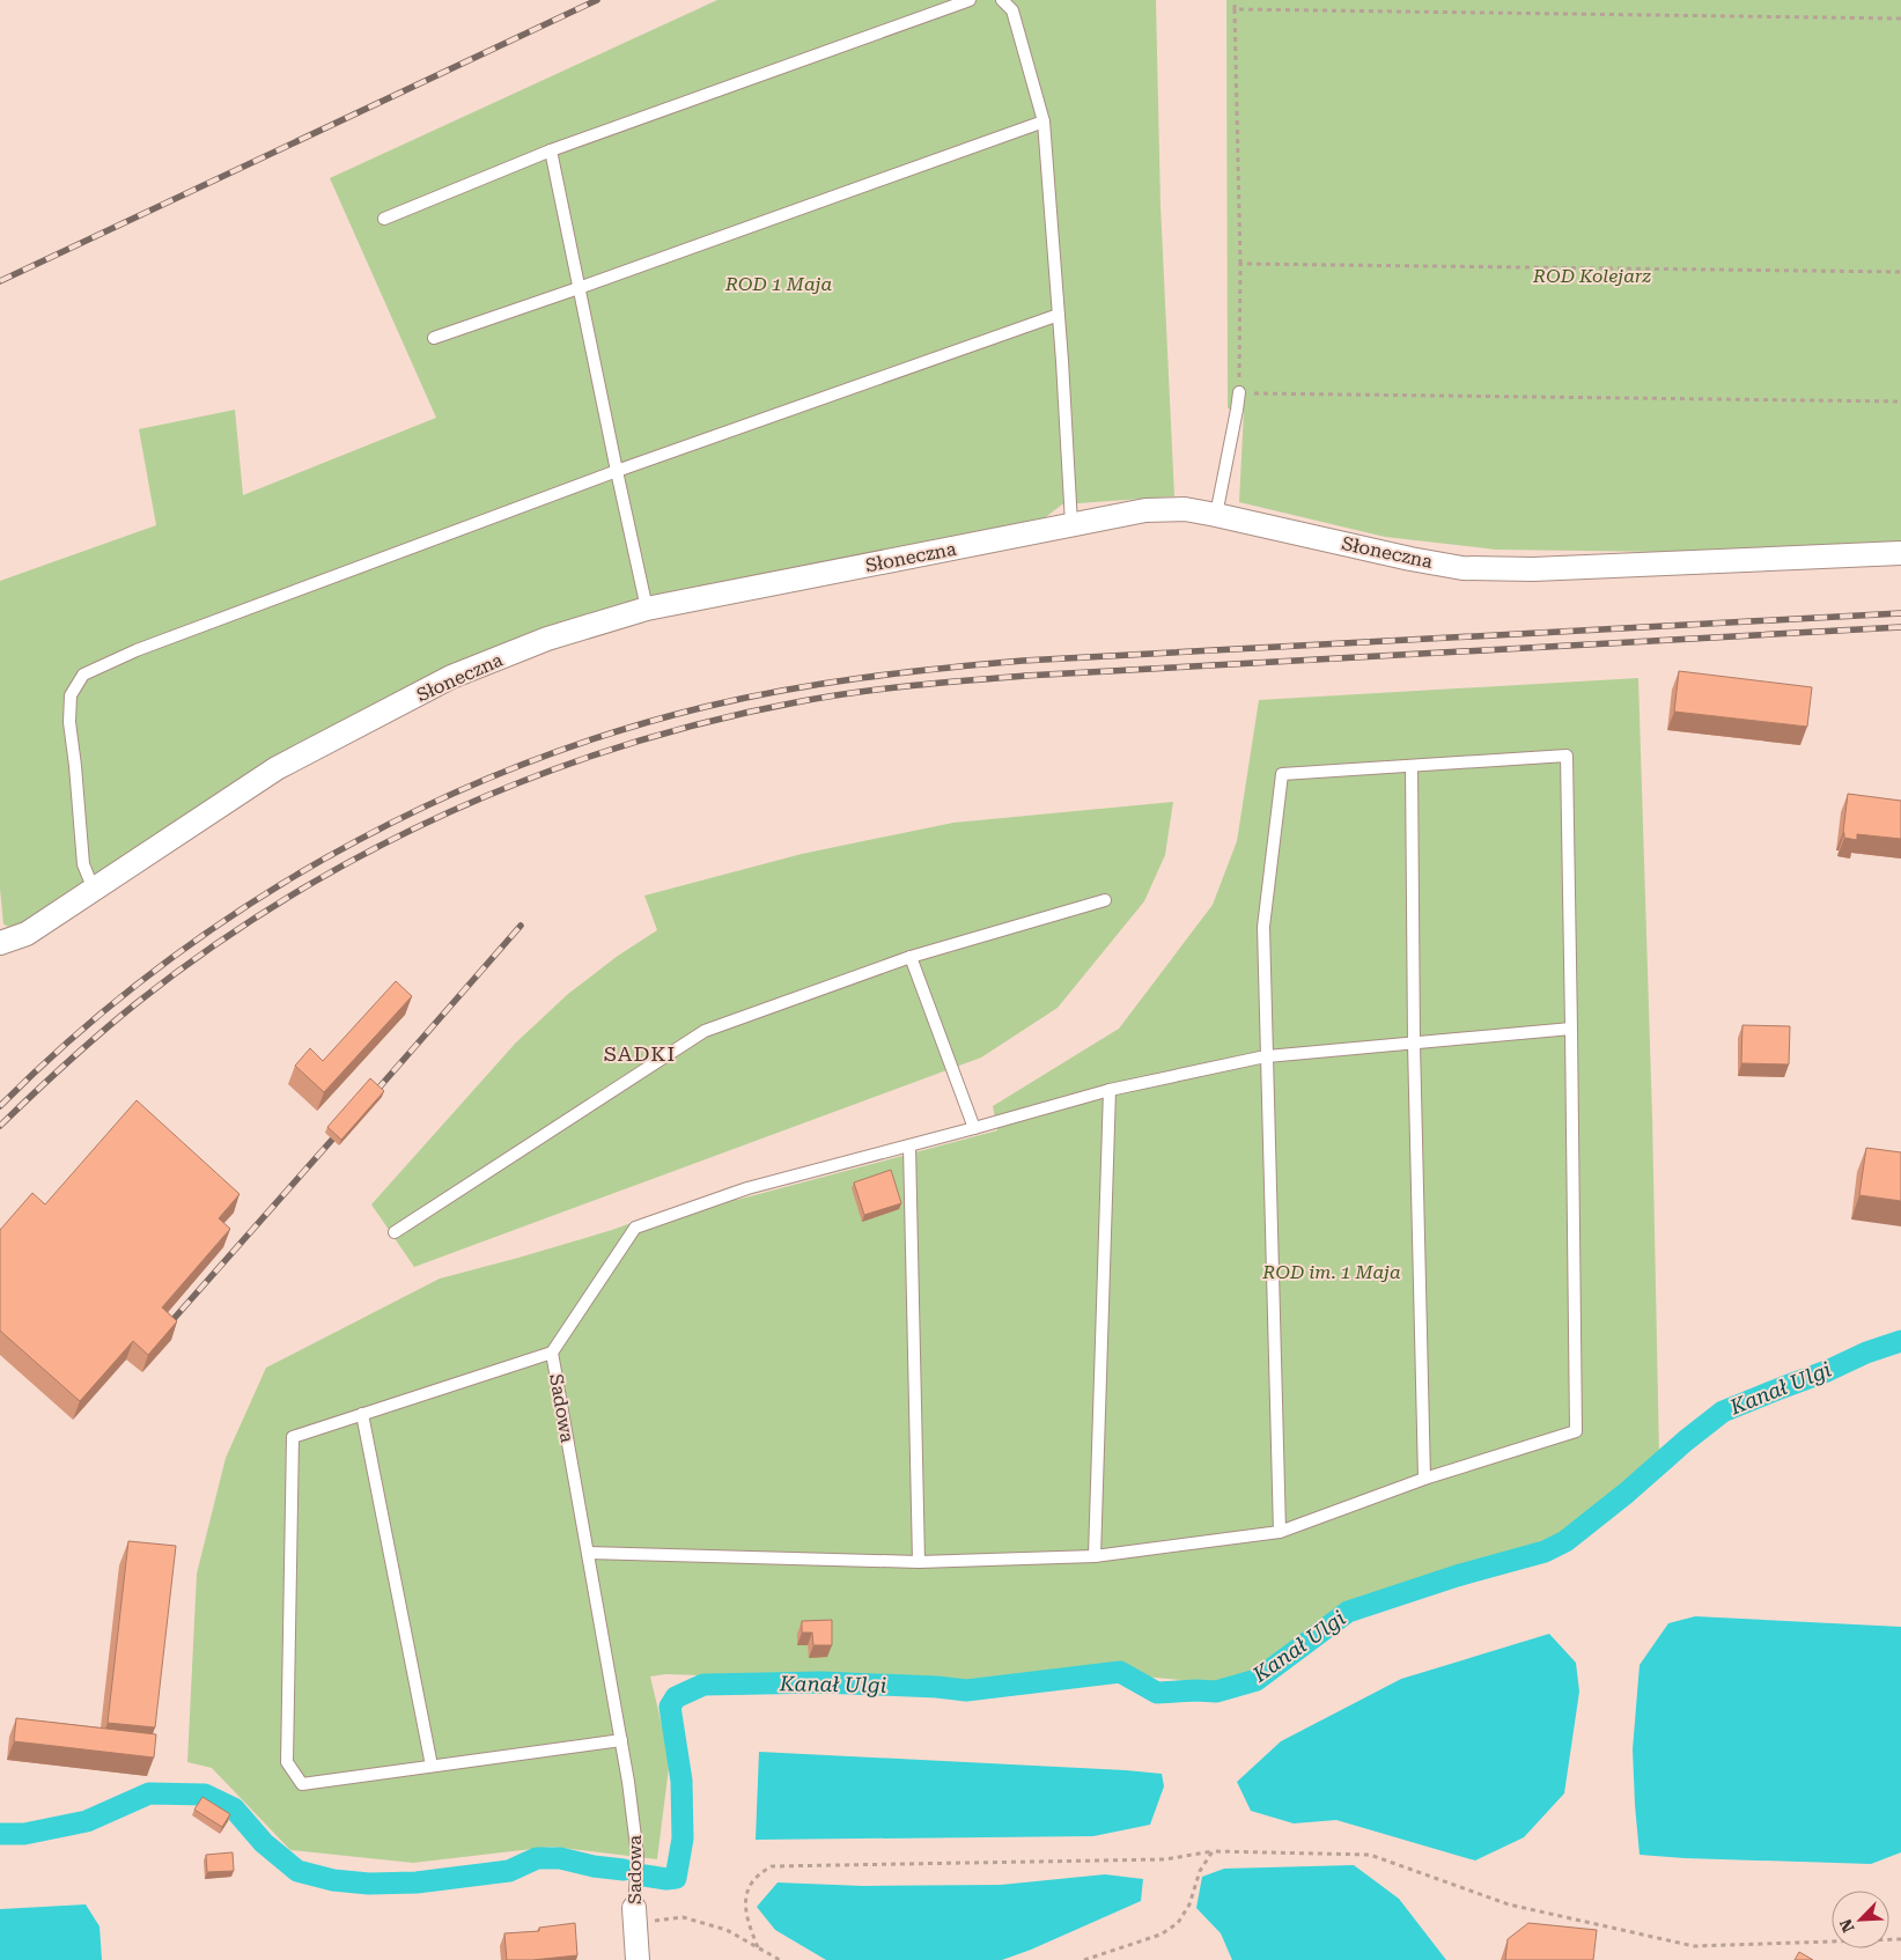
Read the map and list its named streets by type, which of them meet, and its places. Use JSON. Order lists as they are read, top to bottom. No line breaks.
{"streets":{"street":["Słoneczna","Sadowa"]},"districts":["SADKI"],"water":["Kanał Ulgi"],"parks":["ROD Kolejarz","ROD 1 Maja","ROD im. 1 Maja"],"north":"bottom left"}
